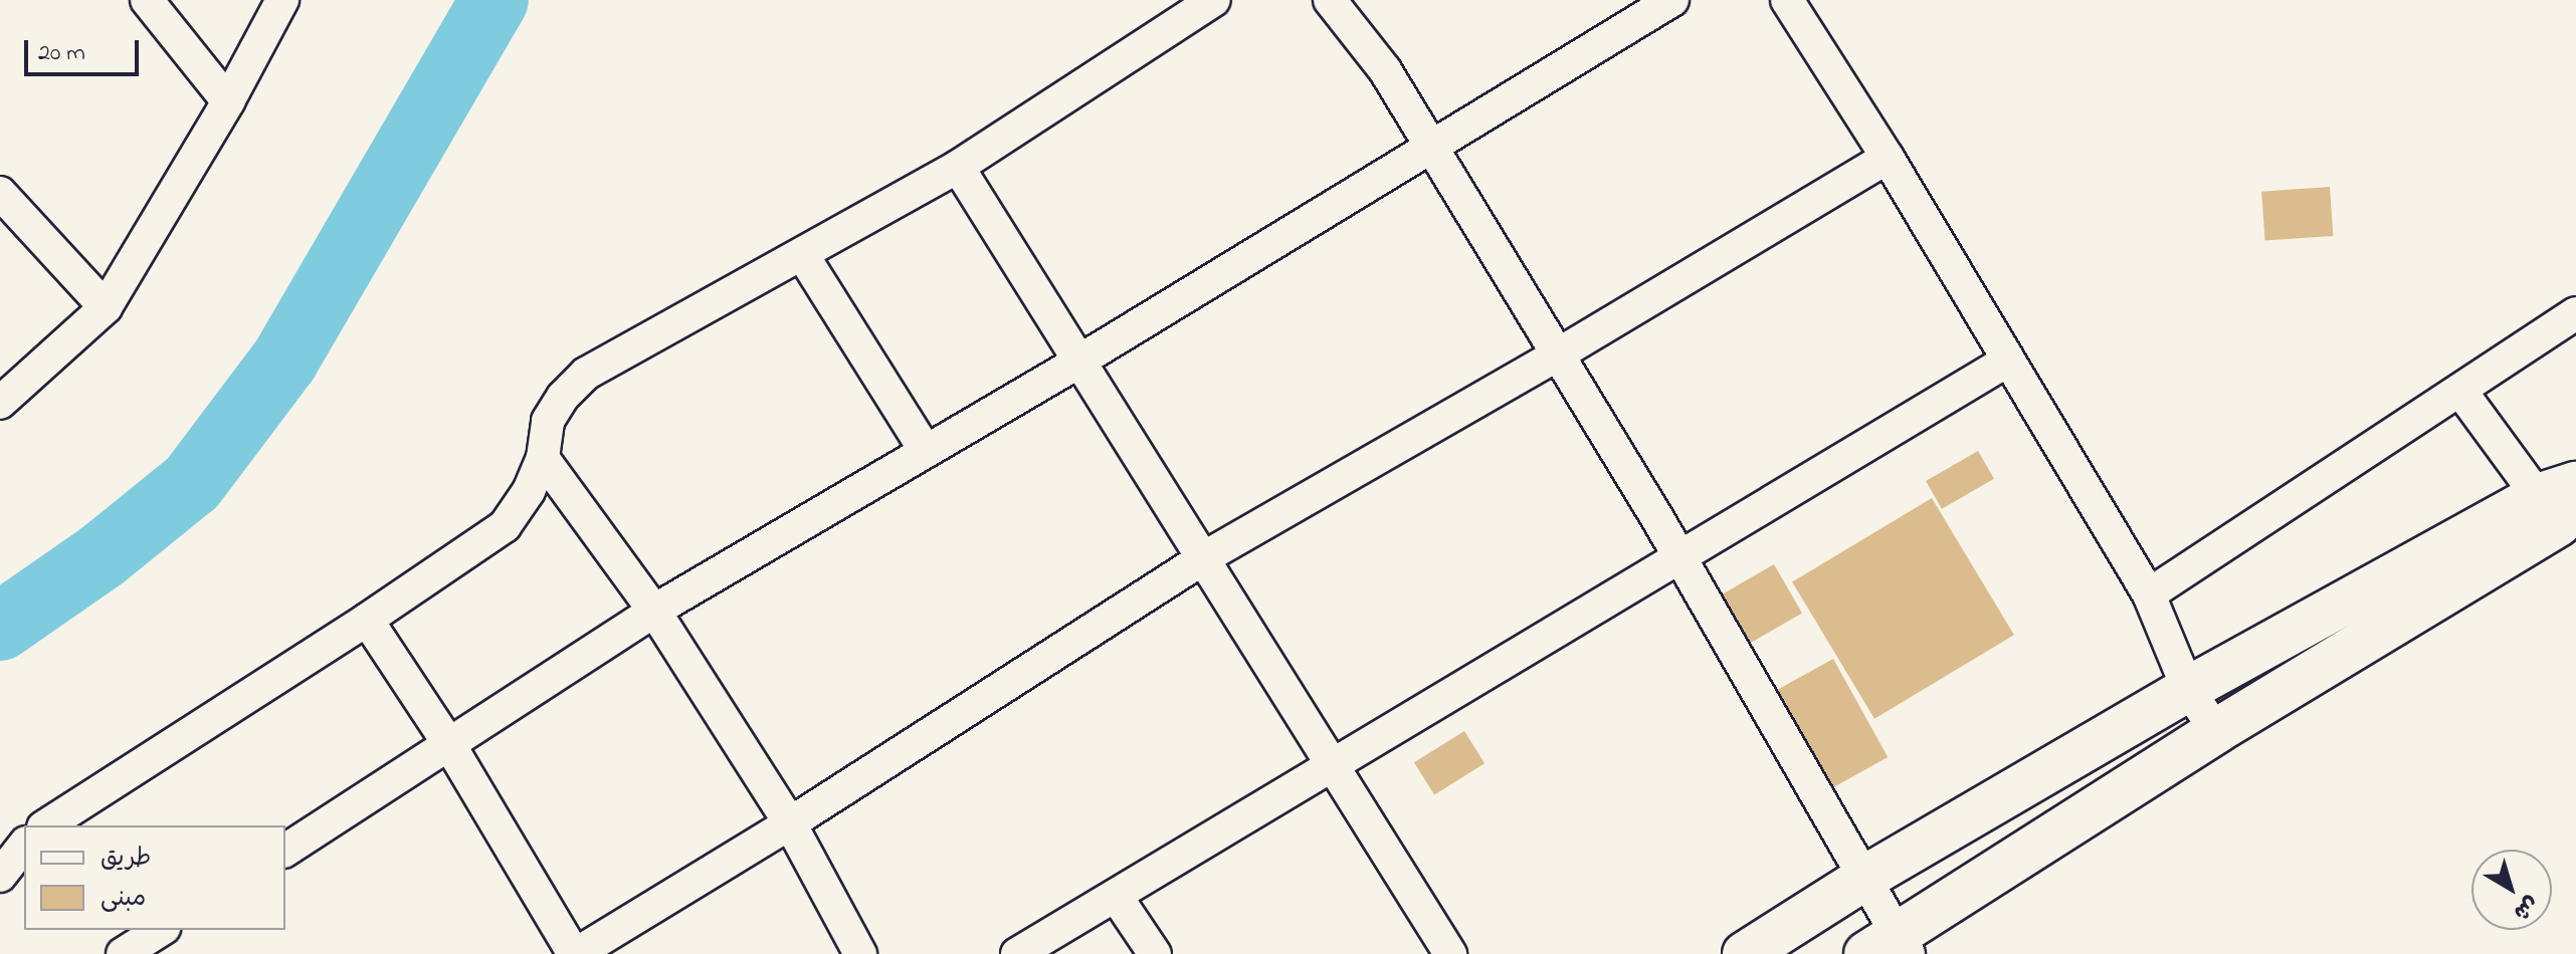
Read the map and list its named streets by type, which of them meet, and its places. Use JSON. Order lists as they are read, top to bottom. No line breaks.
{"legend":["طريق","مبنى"],"scale_bar":"20 m","north":"bottom right"}
